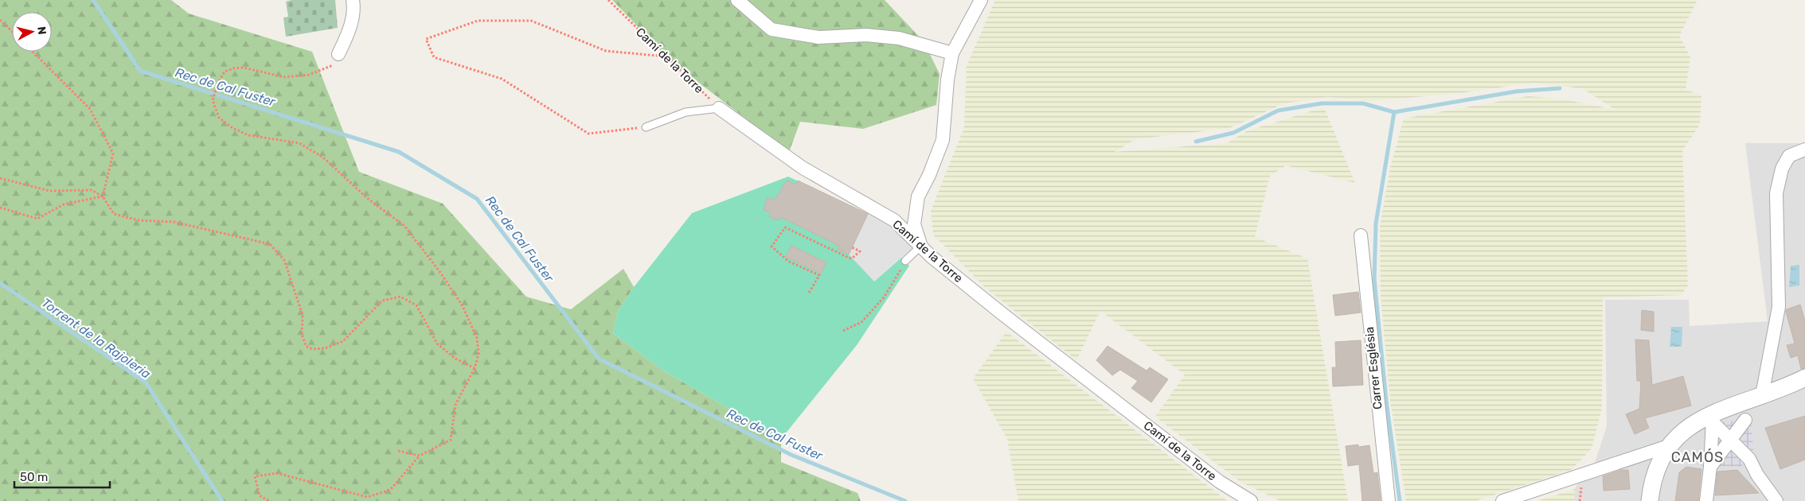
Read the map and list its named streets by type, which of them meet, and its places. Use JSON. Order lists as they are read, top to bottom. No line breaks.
{"streets":{"street":["Camí de la Torre","Carrer Església"]},"districts":["CAMÓS"],"water":["Rec de Cal Fuster","Torrent de la Rajoleria"],"scale_bar":"50 m","north":"right"}
